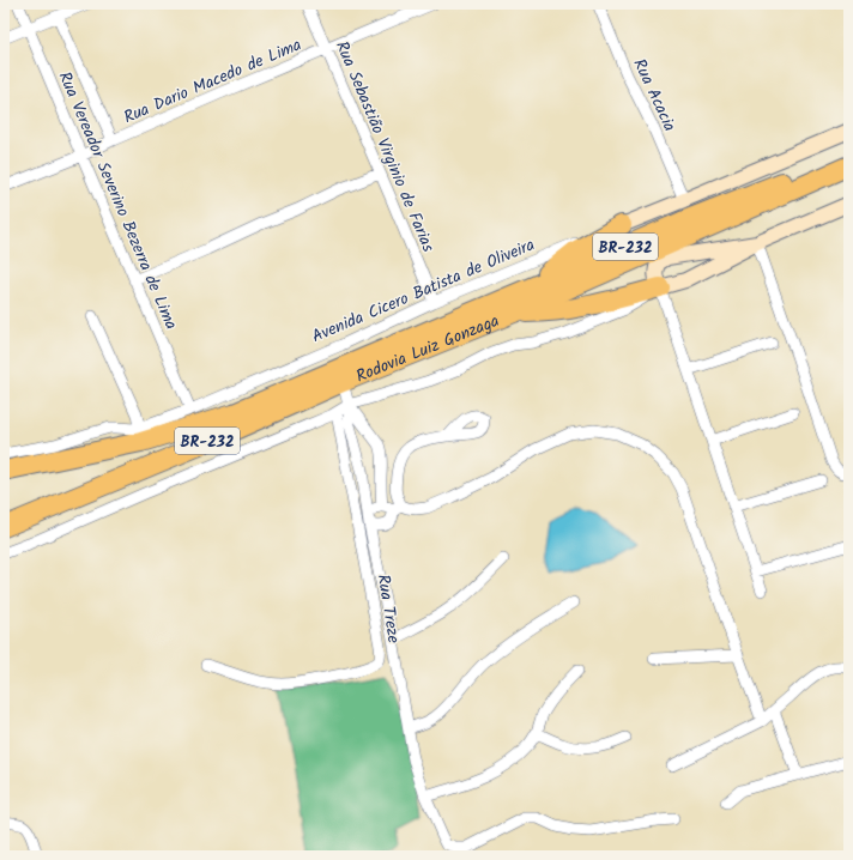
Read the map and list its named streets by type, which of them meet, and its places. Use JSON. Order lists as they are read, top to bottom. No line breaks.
{"streets":{"highway":["BR-232","Rodovia Luiz Gonzaga"],"main road":["Avenida Cicero Batista de Oliveira"],"street":["Rua Dario Macedo de Lima","Rua Acacia","Rua Sebastião Virginio de Farias","Rua Vereador Severino Bezerra de Lima","Rua Treze"]},"crossings":[["Rua Dario Macedo de Lima","Rua Sebastião Virginio de Farias"],["Rua Dario Macedo de Lima","Rua Vereador Severino Bezerra de Lima"],["Rua Acacia","Avenida Cicero Batista de Oliveira"],["Rua Sebastião Virginio de Farias","Avenida Cicero Batista de Oliveira"],["Rua Vereador Severino Bezerra de Lima","Avenida Cicero Batista de Oliveira"],["Avenida Cicero Batista de Oliveira","Rodovia Luiz Gonzaga"]]}
